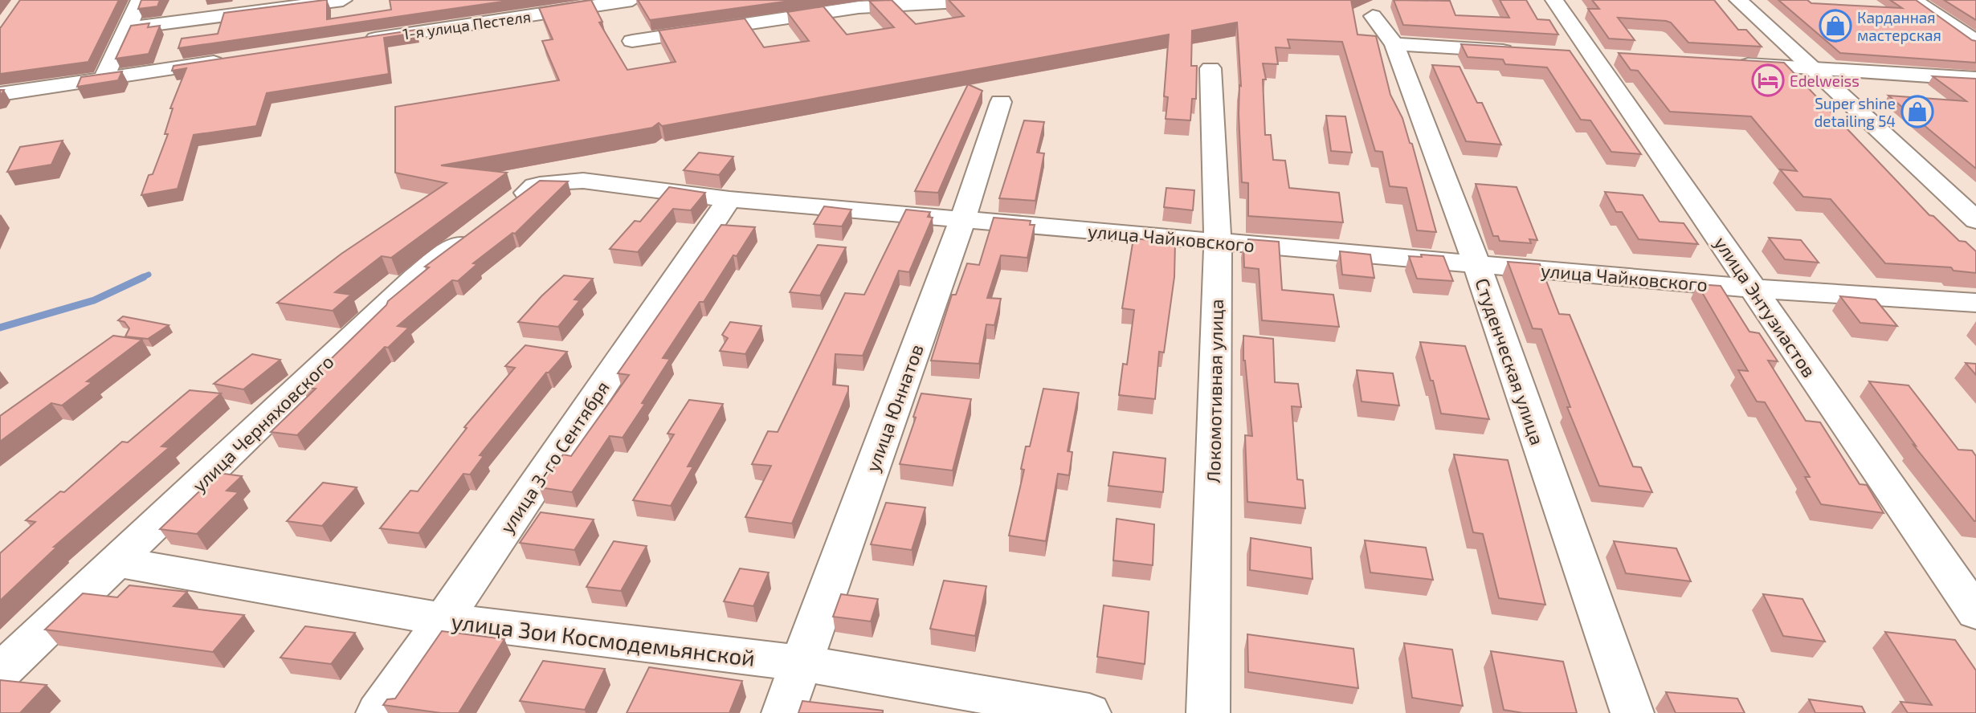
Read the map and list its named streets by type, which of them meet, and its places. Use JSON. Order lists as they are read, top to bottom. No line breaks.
{"streets":{"street":["1-я улица Пестеля","улица Чайковского","улица Энтузиастов","Студенческая улица","Локомотивная улица","улица Юннатов","улица Черняховского","улица 3-го Сентября","улица Зои Космодемьянской"]},"crossings":[["улица Чайковского","улица Энтузиастов"],["улица Чайковского","Студенческая улица"],["улица Чайковского","Локомотивная улица"],["улица Чайковского","улица Юннатов"],["улица Чайковского","улица Черняховского"],["улица Чайковского","улица 3-го Сентября"],["улица Юннатов","улица Зои Космодемьянской"],["улица Черняховского","улица Зои Космодемьянской"],["улица 3-го Сентября","улица Зои Космодемьянской"]],"places":{"shop":["Карданная мастерская","Super shine detailing 54"],"hotel":["Edelweiss"]}}
